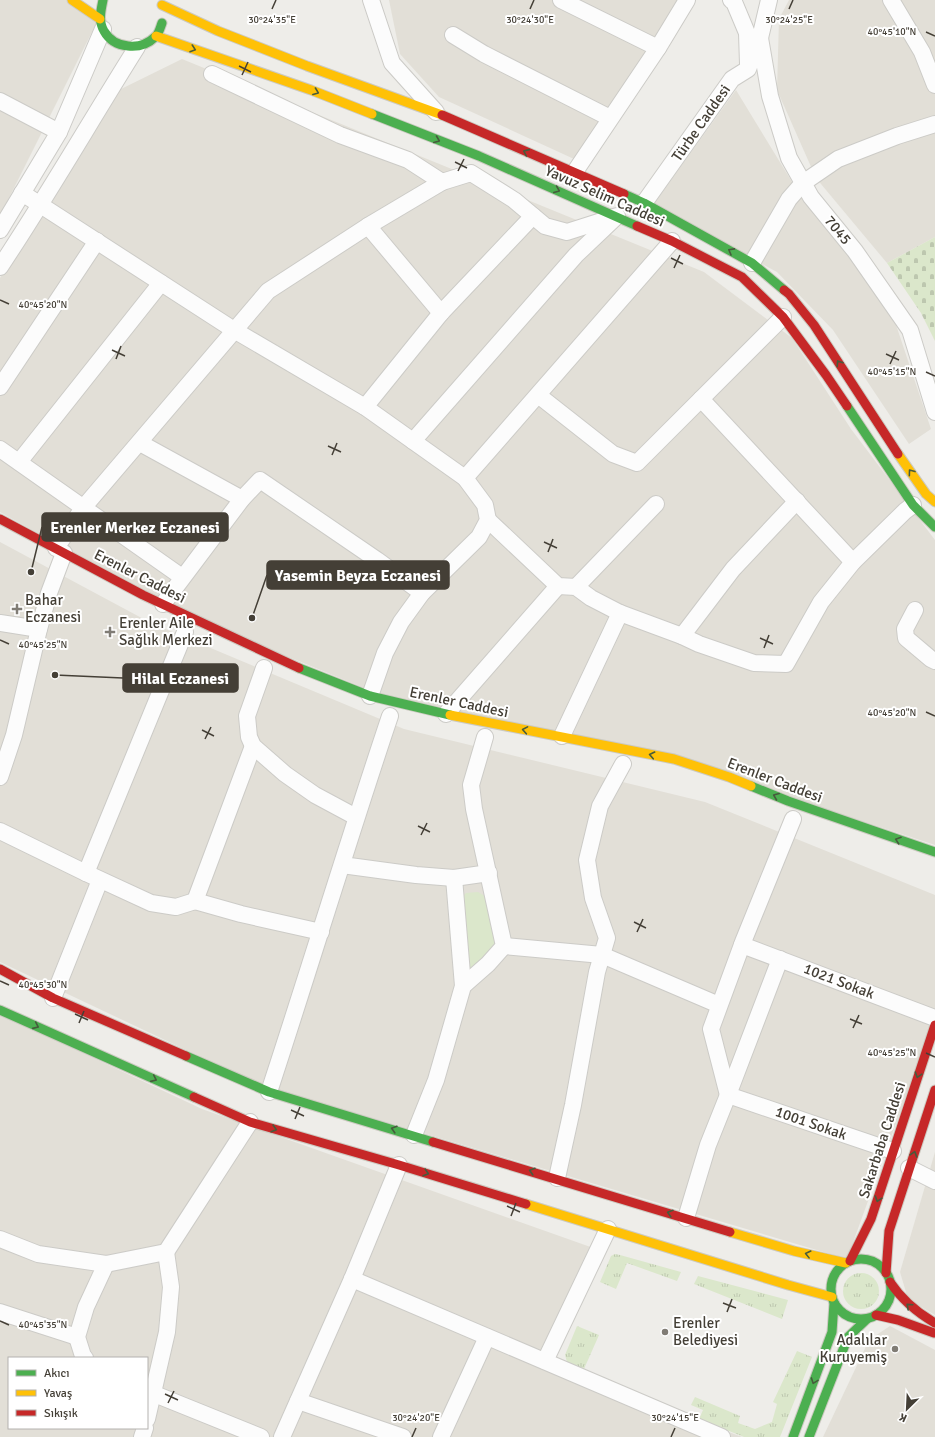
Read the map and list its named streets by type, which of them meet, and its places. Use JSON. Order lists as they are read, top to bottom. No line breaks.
{"streets":{"main road":["Yavuz Selim Caddesi","Erenler Caddesi","Sakarbaba Caddesi"],"street":["Türbe Caddesi","7045","1021 Sokak","1001 Sokak"]},"crossings":[["Türbe Caddesi","Yavuz Selim Caddesi"],["1001 Sokak","Sakarbaba Caddesi"]],"one_way":["Erenler Caddesi"],"places":{"other":["Erenler Merkez Eczanesi","Yasemin Beyza Eczanesi","Hilal Eczanesi","Erenler Belediyesi","Adalılar Kuruyemiş"],"health":["Bahar Eczanesi","Erenler Aile Sağlık Merkezi"]},"legend":["Akıcı","Yavaş","Sıkışık"],"north":"bottom left","coordinates":["30°24'30\"E","30°24'25\"E","30°24'35\"E","40°45'10\"N","40°45'20\"N","40°45'15\"N","40°45'25\"N","40°45'30\"N","40°45'35\"N","30°24'20\"E","30°24'15\"E"]}
